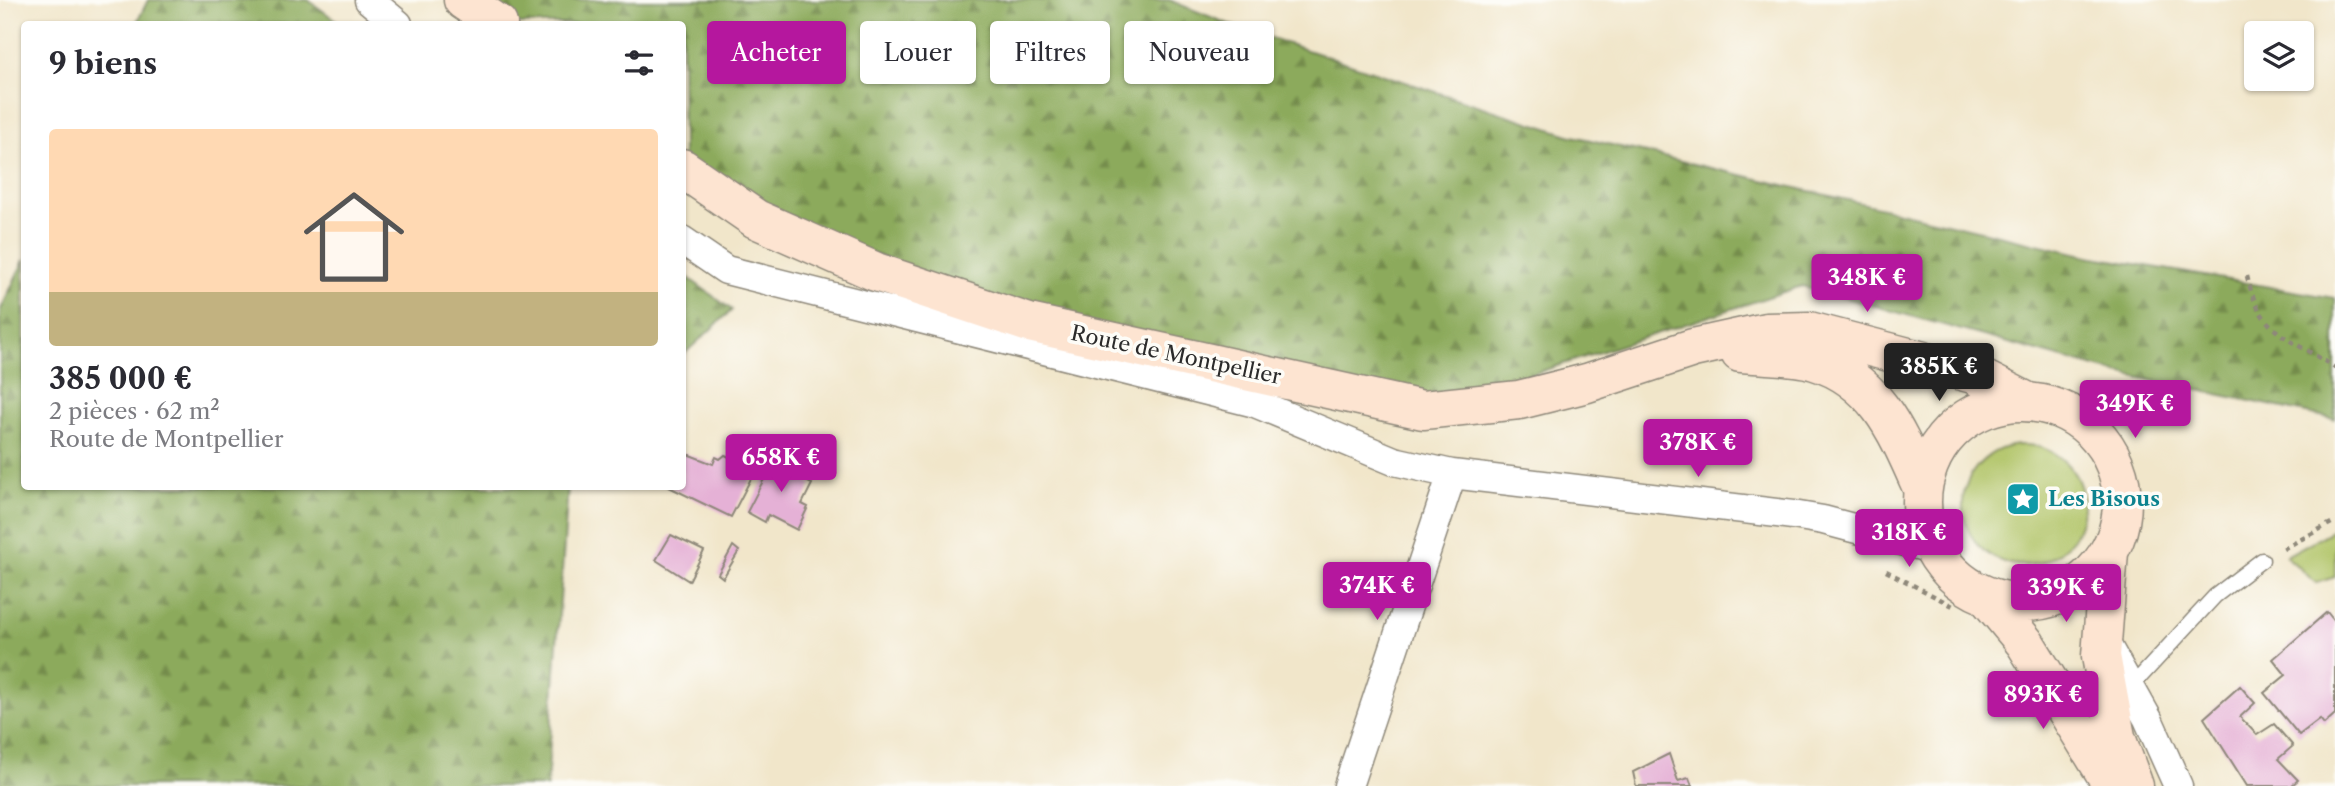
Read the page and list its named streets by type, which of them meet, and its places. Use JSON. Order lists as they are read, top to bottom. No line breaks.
{"streets":{"main road":["Route de Montpellier"]},"places":{"place":["Les Bisous"]},"page":{"chip":["Acheter","Louer","Filtres","Nouveau"],"heading":"9 biens","list":[{"name":"385 000 €","note":"2 pièces · 62 m² · Route de Montpellier"}],"price":["348K €","385K €","349K €","378K €","658K €","318K €","374K €","339K €","893K €"]}}
